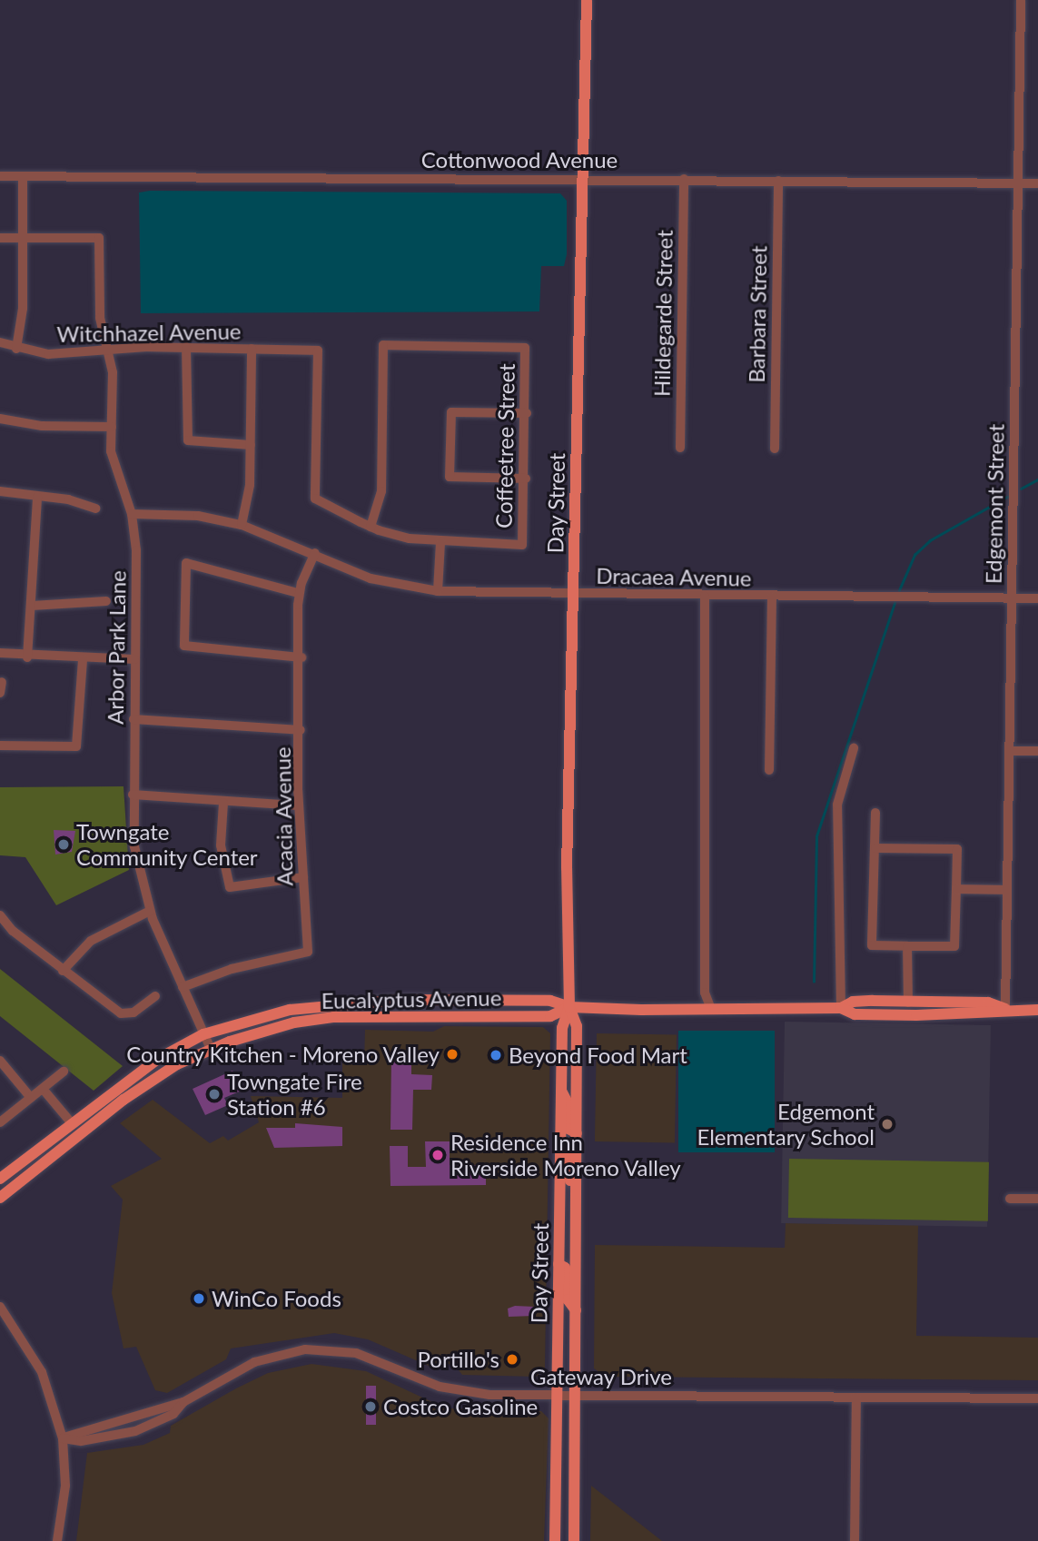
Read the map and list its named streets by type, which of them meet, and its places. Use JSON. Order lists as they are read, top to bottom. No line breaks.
{"streets":{"main road":["Day Street","Eucalyptus Avenue"],"street":["Cottonwood Avenue","Hildegarde Street","Barbara Street","Witchhazel Avenue","Coffeetree Street","Edgemont Street","Dracaea Avenue","Arbor Park Lane","Acacia Avenue","Gateway Drive"]},"crossings":[["Cottonwood Avenue","Hildegarde Street"],["Cottonwood Avenue","Barbara Street"],["Cottonwood Avenue","Day Street"],["Cottonwood Avenue","Edgemont Street"],["Witchhazel Avenue","Coffeetree Street"],["Witchhazel Avenue","Arbor Park Lane"],["Day Street","Dracaea Avenue"],["Day Street","Eucalyptus Avenue"],["Day Street","Gateway Drive"],["Edgemont Street","Dracaea Avenue"],["Edgemont Street","Eucalyptus Avenue"],["Dracaea Avenue","Arbor Park Lane"],["Dracaea Avenue","Acacia Avenue"],["Arbor Park Lane","Acacia Avenue"],["Arbor Park Lane","Eucalyptus Avenue"]],"places":["Towngate Community Center","Country Kitchen - Moreno Valley","Beyond Food Mart","Towngate Fire Station #6","Edgemont Elementary School","Residence Inn Riverside Moreno Valley","WinCo Foods","Portillo's","Costco Gasoline"]}
